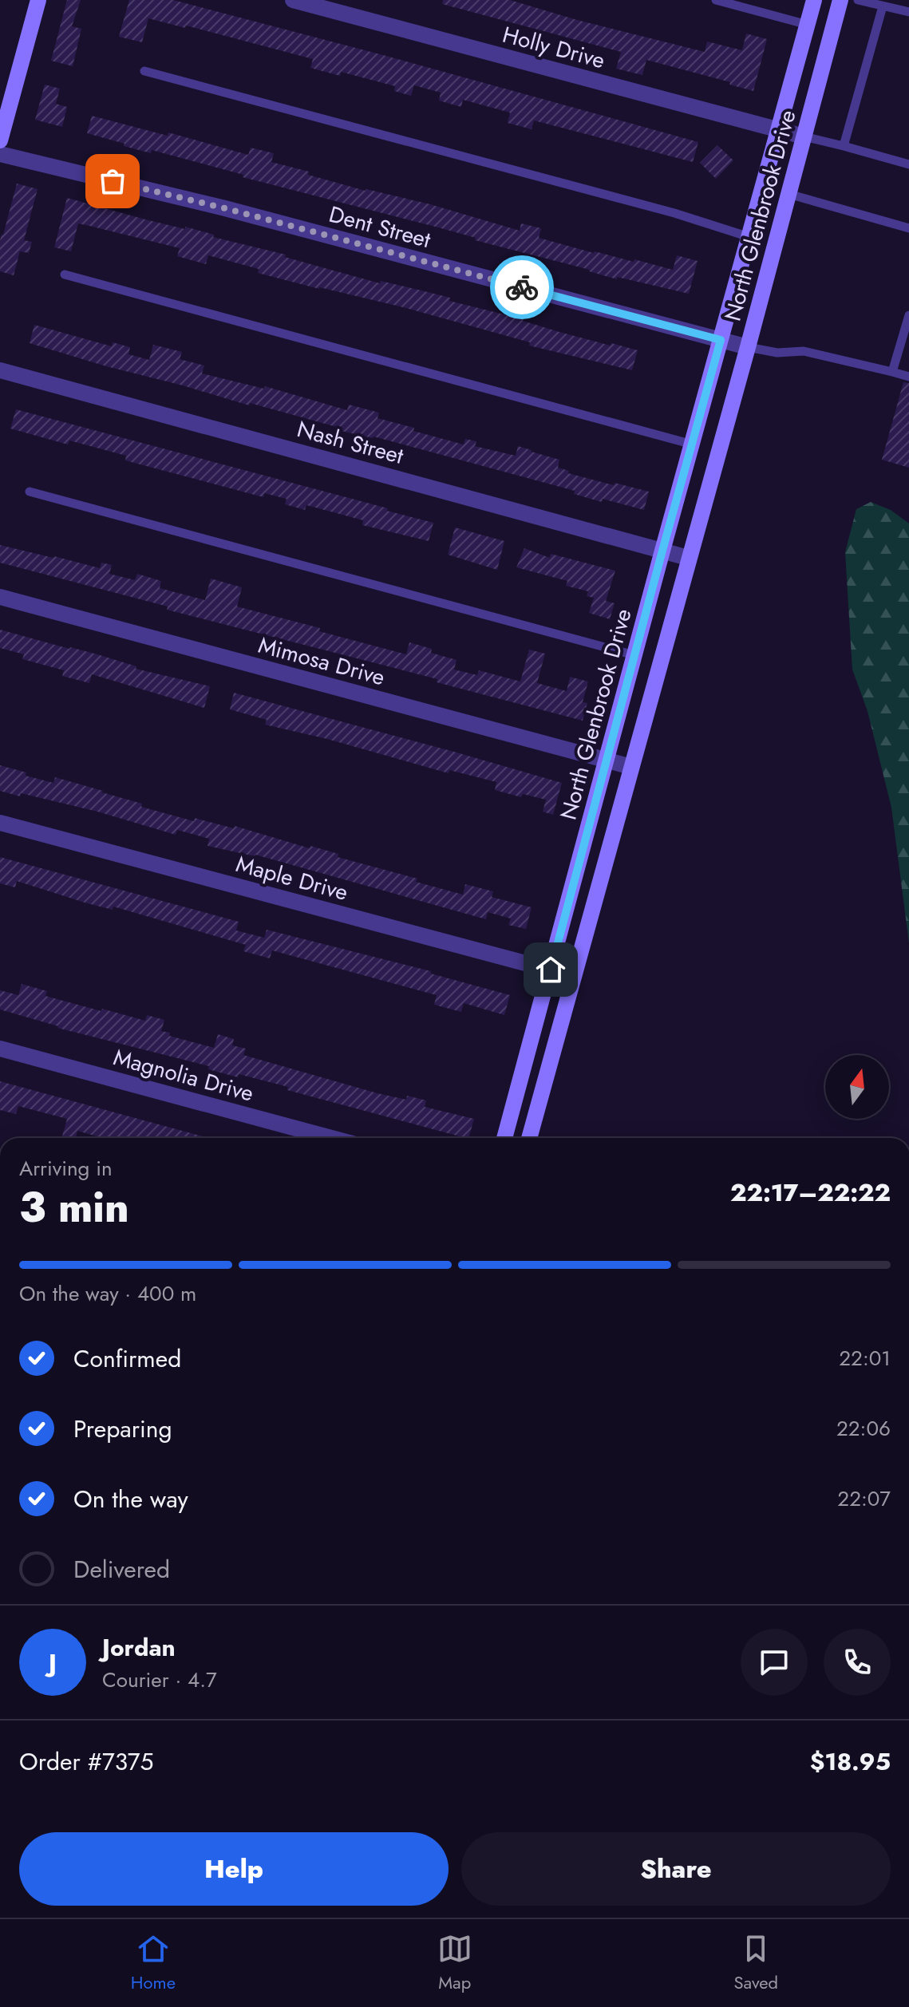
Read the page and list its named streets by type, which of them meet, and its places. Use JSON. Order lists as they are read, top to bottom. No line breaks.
{"streets":{"main road":["North Glenbrook Drive"],"street":["Holly Drive","Dent Street","Nash Street","Mimosa Drive","Maple Drive","Magnolia Drive"]},"crossings":[["Holly Drive","North Glenbrook Drive"],["North Glenbrook Drive","Dent Street"],["North Glenbrook Drive","Nash Street"],["North Glenbrook Drive","Mimosa Drive"],["North Glenbrook Drive","Maple Drive"]],"north":"top","page":{"heading":["3 min","Arriving in","22:17–22:22"],"panel":["Jordan","Courier · 4.7","Order #7375","$18.95"],"bar":"On the way · 400 m","list":[["Confirmed","22:01"],["Preparing","22:06"],["On the way","22:07"],"Delivered"],"round":"J","buttons":["Help","Share"],"tabs":["Home","Map","Saved"]}}
